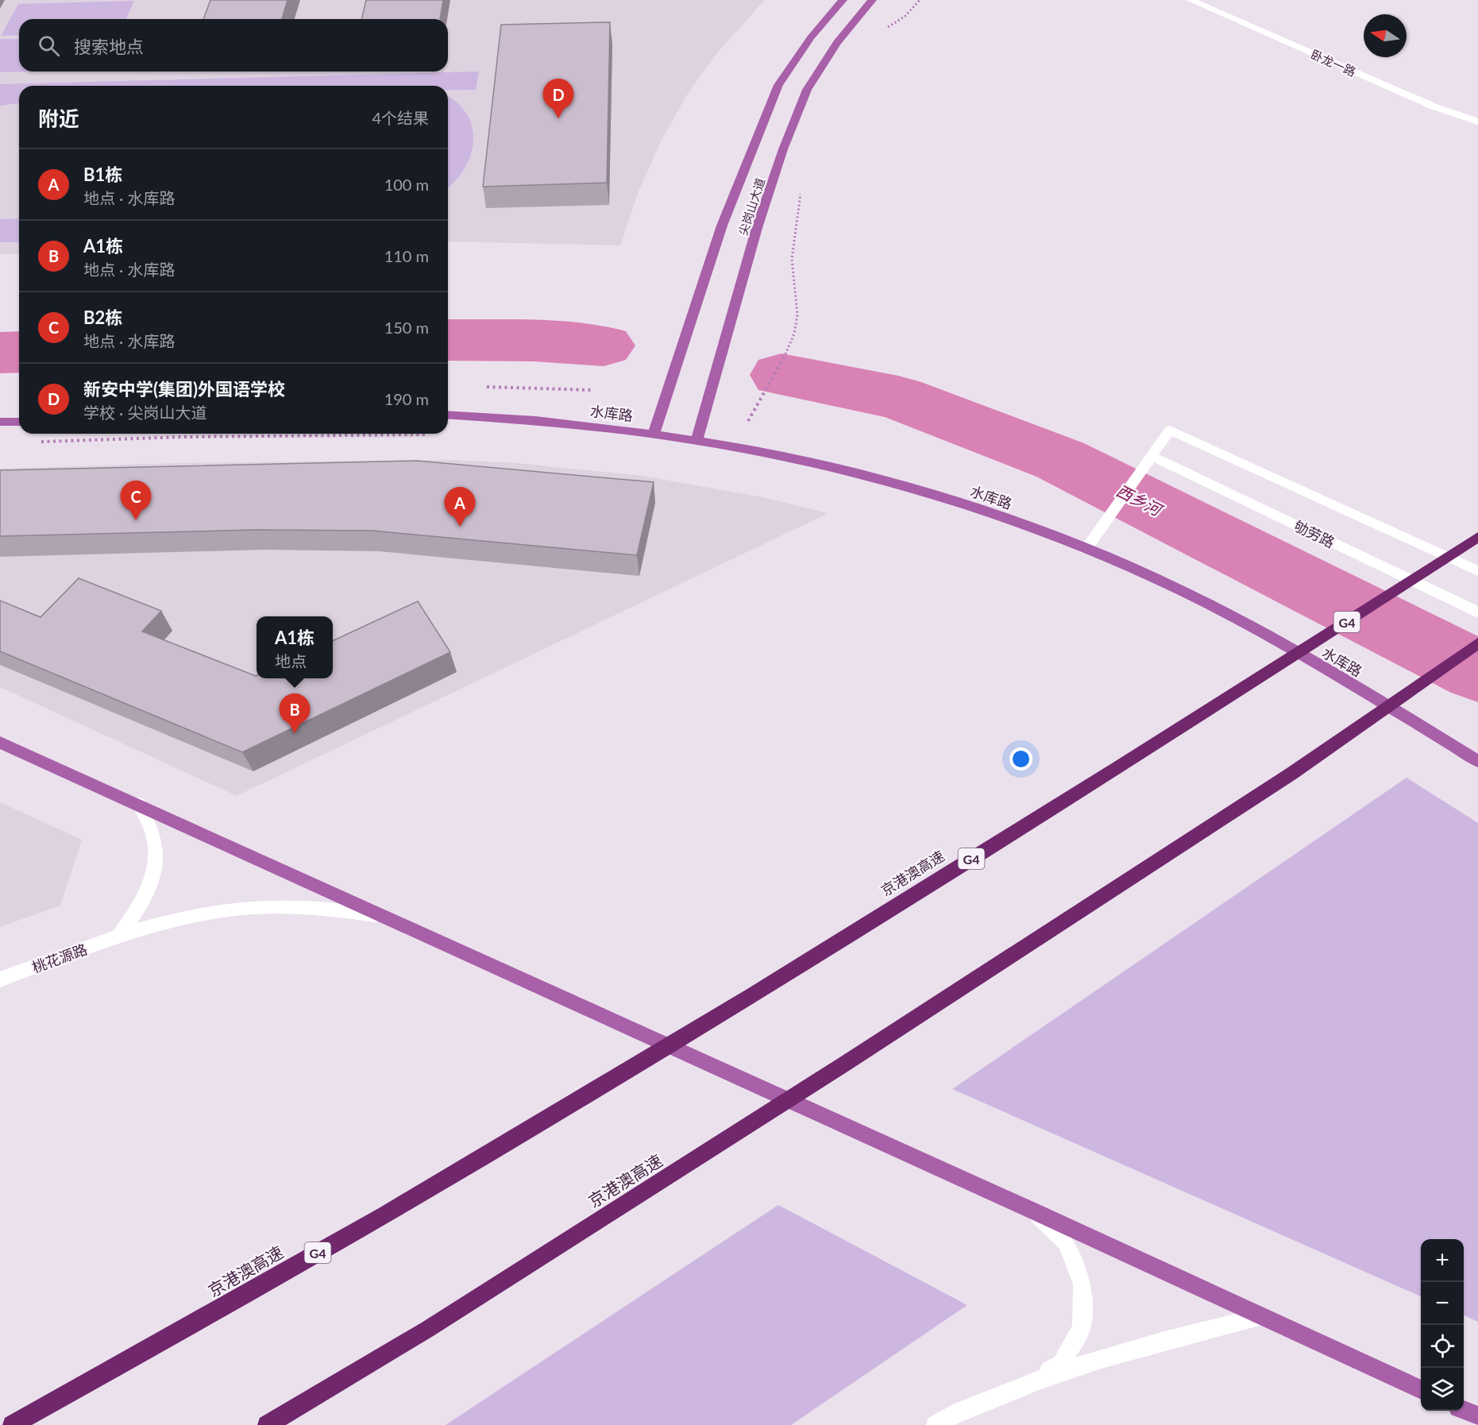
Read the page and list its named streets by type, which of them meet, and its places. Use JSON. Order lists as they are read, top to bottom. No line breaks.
{"streets":{"highway":["G4","京港澳高速"],"main road":["尖岗山大道","水库路"],"street":["卧龙一路","劬劳路","桃花源路"]},"crossings":[["尖岗山大道","水库路"]],"water":["西乡河"],"north":"left","page":{"search":"搜索地点","pins":["D","C","A","B"],"heading":["附近","4个结果"],"list":[{"mark":"A","name":"B1栋","note":"地点 · 水库路","value":"100 m"},{"mark":"B","name":"A1栋","note":"地点 · 水库路","value":"110 m"},{"mark":"C","name":"B2栋","note":"地点 · 水库路","value":"150 m"},{"mark":"D","name":"新安中学(集团)外国语学校","note":"学校 · 尖岗山大道","value":"190 m"}],"popup":["A1栋","地点"],"map_buttons":["+","−"]}}
